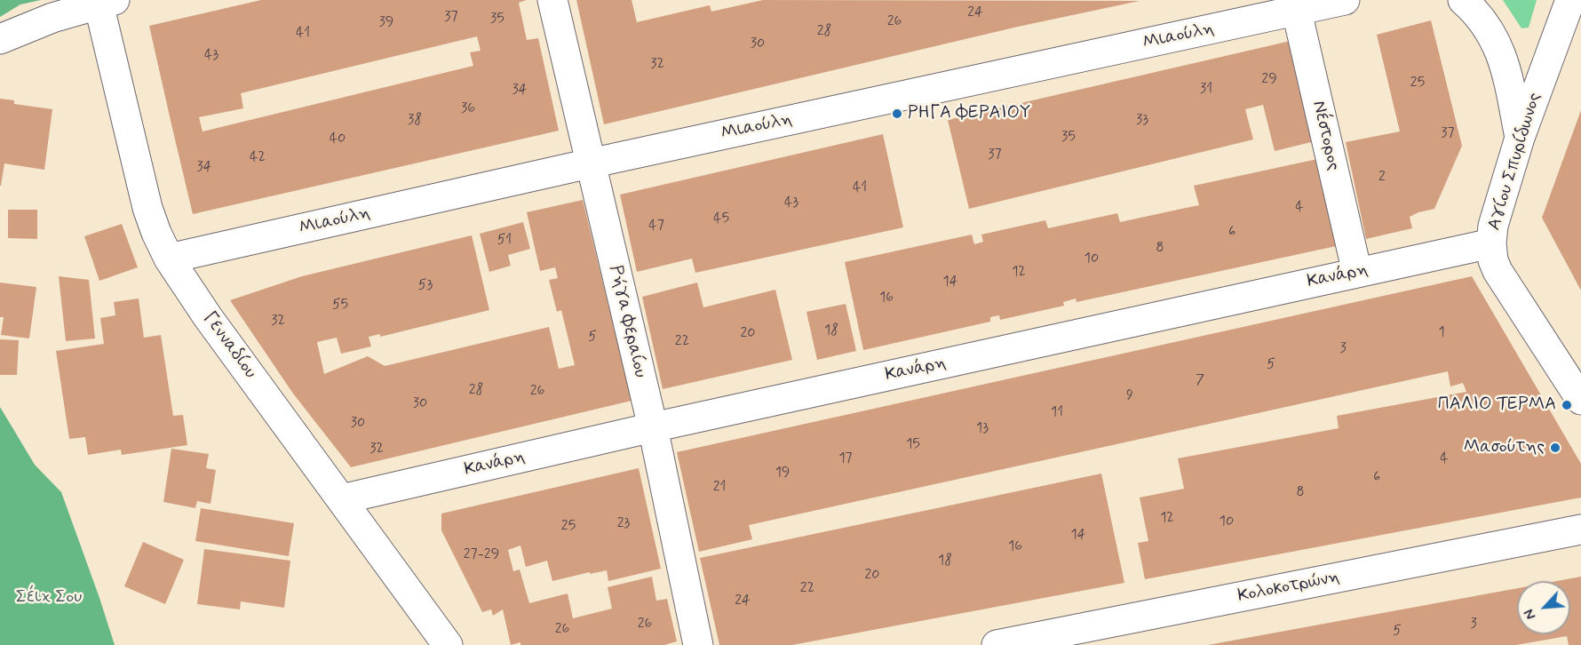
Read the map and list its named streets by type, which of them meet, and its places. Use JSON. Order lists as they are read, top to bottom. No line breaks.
{"streets":{"street":["Μιαούλη","Νέστορος","Αγίου Σπυρίδωνος","Κανάρη","Ρήγα Φεραίου","Γενναδίου","Κολοκοτρώνη"]},"crossings":[["Μιαούλη","Νέστορος"],["Μιαούλη","Ρήγα Φεραίου"],["Μιαούλη","Γενναδίου"],["Νέστορος","Κανάρη"],["Αγίου Σπυρίδωνος","Κανάρη"],["Κανάρη","Ρήγα Φεραίου"],["Κανάρη","Γενναδίου"]],"parks":["Σέιχ Σου"],"places":["ΡΗΓΑ ΦΕΡΑΙΟΥ","ΠΑΛΙΟ ΤΕΡΜΑ","Μασούτης"],"house_numbers":["24","37","35","26","39","28","41","30","43","32","29","25","31","34","36","38","33","37","35","40","37","42","34","2","41","43","4","45","47","6","51","8","10","12","14","53","16","55","32","18","1","20","5","22","3","5","7","28","26","9","30","11","30","13","15","32","17","4","19","6","21","8","12","10","23","25","14","16","27-29","18","20","22","24","26","3","26","5"],"north":"bottom left"}
